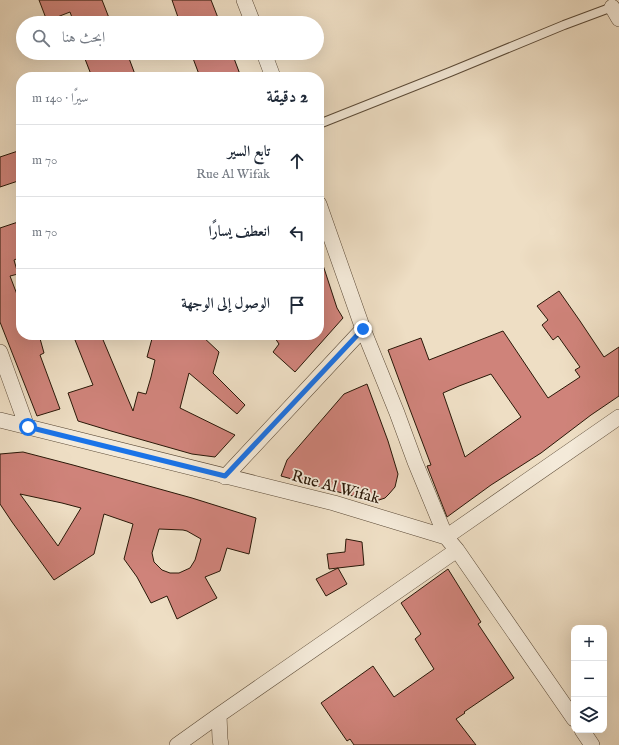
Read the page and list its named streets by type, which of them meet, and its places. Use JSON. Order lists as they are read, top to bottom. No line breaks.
{"streets":{"street":["Rue Al Wifak"]},"page":{"search":"ابحث هنا","heading":["2 دقيقة","سيرًا · 140 m"],"list":[["تابع السير","Rue Al Wifak","70 m"],["انعطف يسارًا","70 m"],"الوصول إلى الوجهة"],"map_buttons":["+","−"]}}
